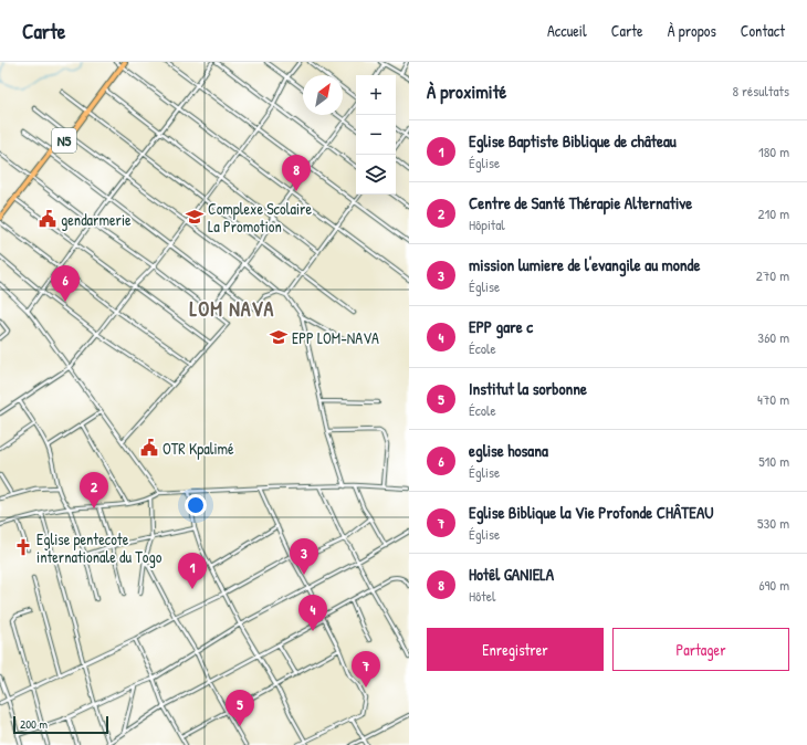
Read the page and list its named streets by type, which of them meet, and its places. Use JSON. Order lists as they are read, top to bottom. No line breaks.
{"streets":{"main road":["N5"]},"districts":["LOM NAVA"],"places":{"school or university":["Complexe Scolaire La Promotion","EPP LOM-NAVA"],"public building":["gendarmerie","OTR Kpalimé"],"church":["Eglise pentecote internationale du Togo"]},"scale_bar":"200 m","north":"top right","page":{"header":"Carte","nav":["Accueil","Carte","À propos","Contact"],"heading":["À proximité","8 résultats"],"map_buttons":["+","−"],"list":[{"mark":"1","name":"Eglise Baptiste Biblique de château","note":"Église","value":"180 m"},{"mark":"2","name":"Centre de Santé Thérapie Alternative","note":"Hôpital","value":"210 m"},{"mark":"3","name":"mission lumiere de l'evangile au monde","note":"Église","value":"270 m"},{"mark":"4","name":"EPP gare c","note":"École","value":"360 m"},{"mark":"5","name":"Institut la sorbonne","note":"École","value":"470 m"},{"mark":"6","name":"eglise hosana","note":"Église","value":"510 m"},{"mark":"7","name":"Eglise Biblique la Vie Profonde CHÂTEAU","note":"Église","value":"530 m"},{"mark":"8","name":"Hotêl GANIELA","note":"Hôtel","value":"690 m"}],"pins":["8","6","2","3","1","4","7","5"],"buttons":["Enregistrer","Partager"],"scale":"200 m"}}
